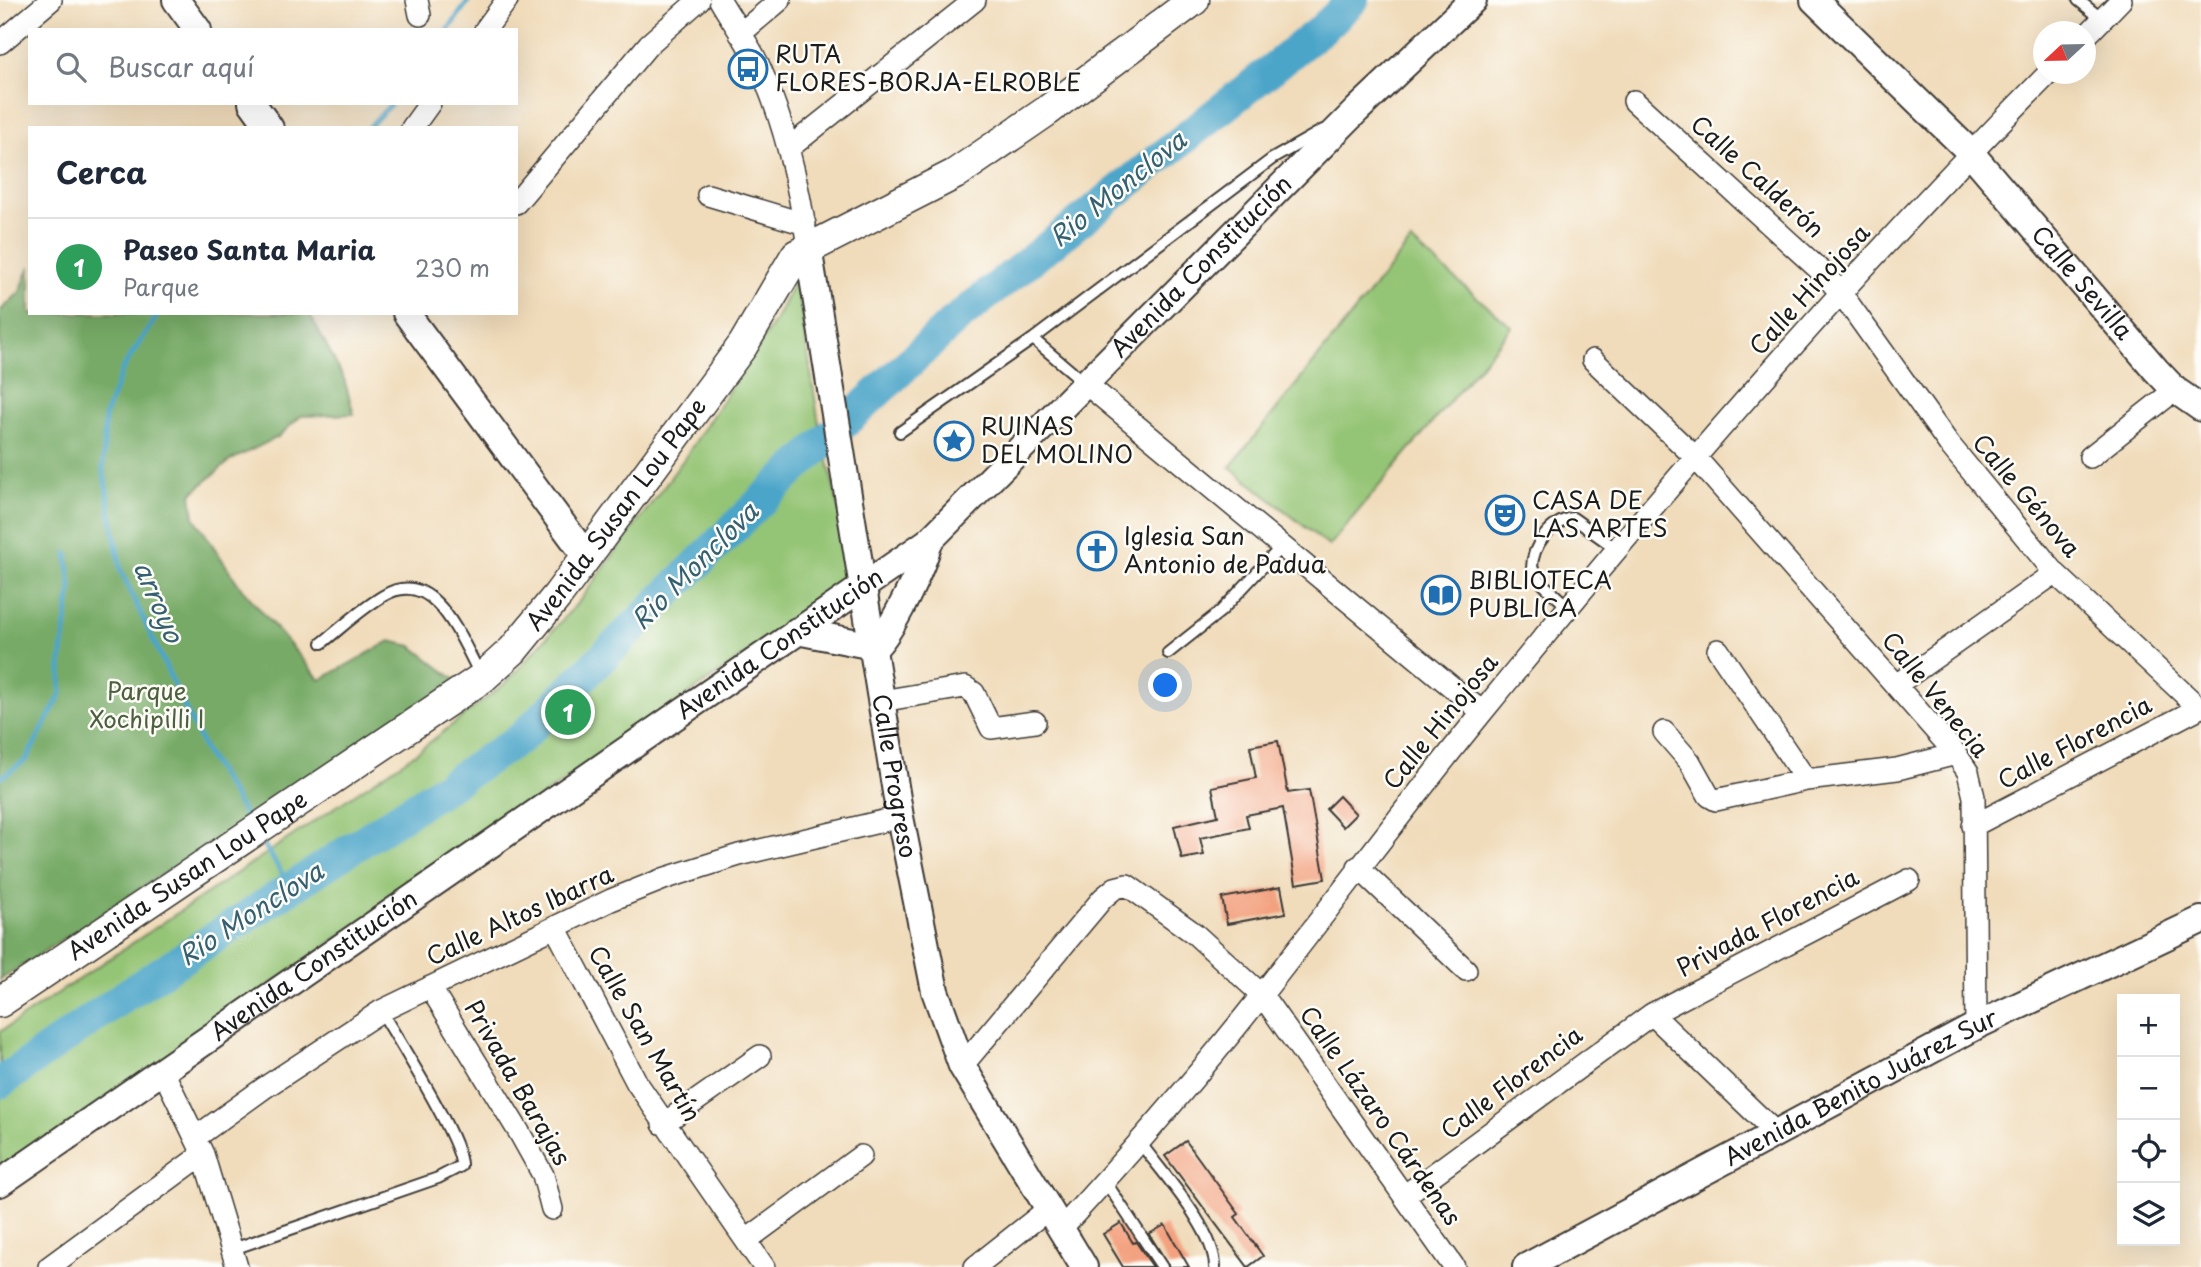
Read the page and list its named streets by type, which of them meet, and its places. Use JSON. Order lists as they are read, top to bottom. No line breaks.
{"streets":{"main road":["Avenida Susan Lou Pape"],"street":["Calle Calderón","Avenida Constitución","Calle Sevilla","Calle Hinojosa","Calle Génova","Calle Venecia","Calle Florencia","Calle Progreso","Calle Altos Ibarra","Privada Florencia","Calle San Martín","Privada Barajas","Avenida Benito Juárez Sur","Calle Lázaro Cárdenas"]},"crossings":[["Calle Calderón","Calle Hinojosa"],["Calle Calderón","Calle Génova"],["Avenida Constitución","Calle Progreso"],["Calle Sevilla","Calle Hinojosa"],["Calle Hinojosa","Calle Génova"],["Calle Hinojosa","Calle Venecia"],["Calle Hinojosa","Calle Progreso"],["Calle Hinojosa","Calle Lázaro Cárdenas"],["Calle Génova","Calle Florencia"],["Avenida Susan Lou Pape","Calle Progreso"],["Calle Venecia","Calle Florencia"],["Calle Venecia","Avenida Benito Juárez Sur"],["Calle Florencia","Privada Florencia"],["Calle Florencia","Calle Lázaro Cárdenas"],["Calle Progreso","Calle Altos Ibarra"],["Calle Progreso","Calle Lázaro Cárdenas"],["Calle Altos Ibarra","Calle San Martín"],["Calle Altos Ibarra","Privada Barajas"]],"water":["Rio Monclova","arroyo"],"parks":["Parque Xochipilli I"],"places":{"bus stop":["RUTA FLORES-BORJA-ELROBLE"],"place":["RUINAS DEL MOLINO"],"theatre":["CASA DE LAS ARTES"],"church":["Iglesia San Antonio de Padua"],"library":["BIBLIOTECA PUBLICA"]},"north":"left","page":{"search":"Buscar aquí","heading":"Cerca","list":[{"mark":"1","name":"Paseo Santa Maria","note":"Parque","value":"230 m"}],"pins":"1","map_buttons":["+","−"]}}
